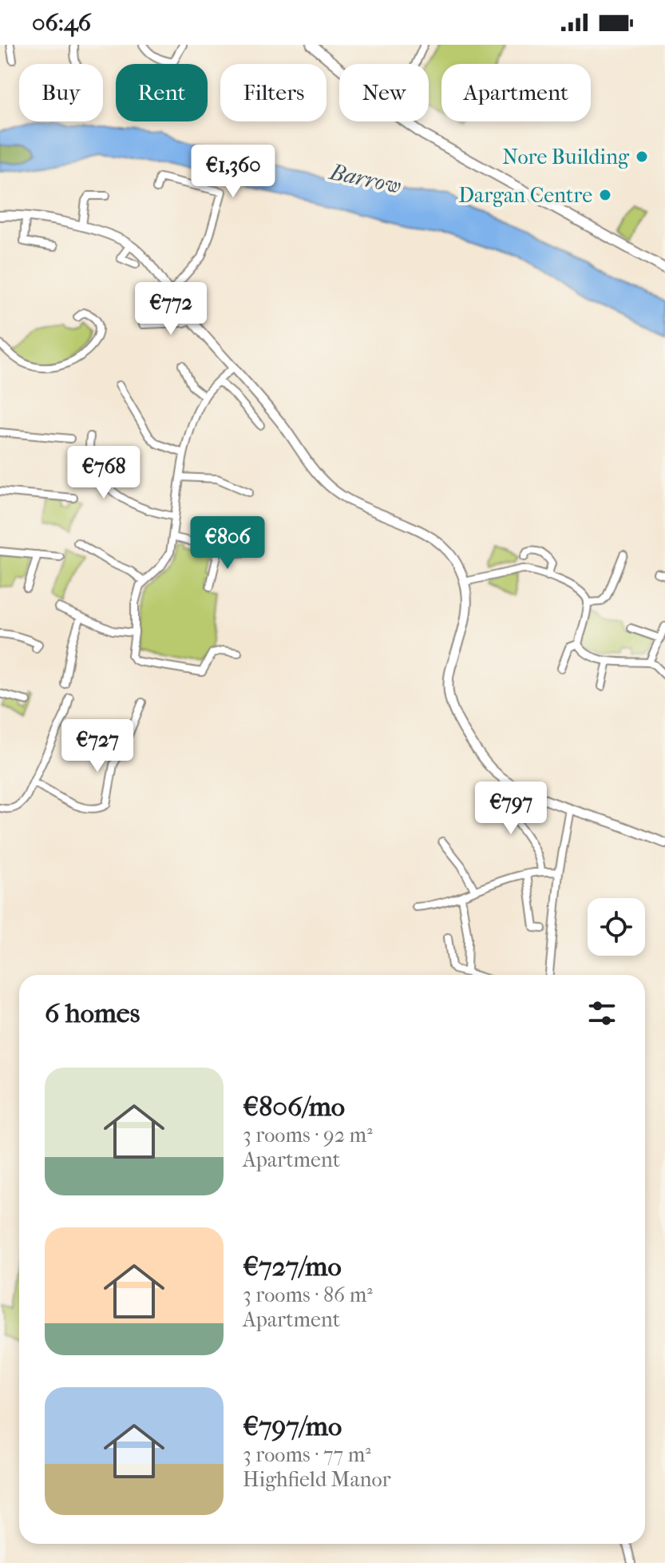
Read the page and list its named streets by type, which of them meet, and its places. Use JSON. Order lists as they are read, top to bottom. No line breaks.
{"water":["Barrow"],"places":["Nore Building","Dargan Centre"],"page":{"status":"06:46","chip":["Buy","Rent","Filters","New","Apartment"],"price":["€1,360","€772","€768","€806","€727","€797"],"heading":"6 homes","list":[{"name":"€806/mo","note":"3 rooms · 92 m² · Apartment"},{"name":"€727/mo","note":"3 rooms · 86 m² · Apartment"},{"name":"€797/mo","note":"3 rooms · 77 m² · Highfield Manor"}]}}
